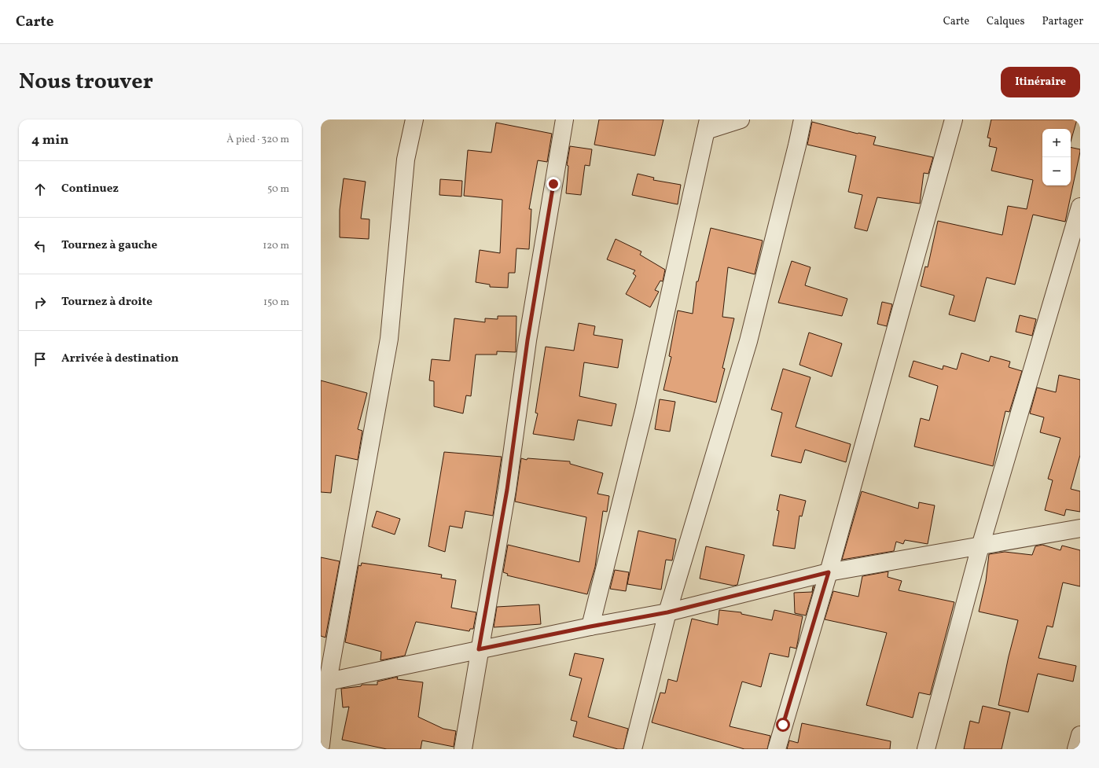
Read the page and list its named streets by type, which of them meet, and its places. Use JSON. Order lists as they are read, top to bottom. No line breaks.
{"page":{"header":"Carte","nav":["Carte","Calques","Partager"],"title":"Nous trouver","buttons":"Itinéraire","heading":["4 min","À pied · 320 m"],"map_buttons":["+","−"],"list":[["Continuez","50 m"],["Tournez à gauche","120 m"],["Tournez à droite","150 m"],"Arrivée à destination"]}}
